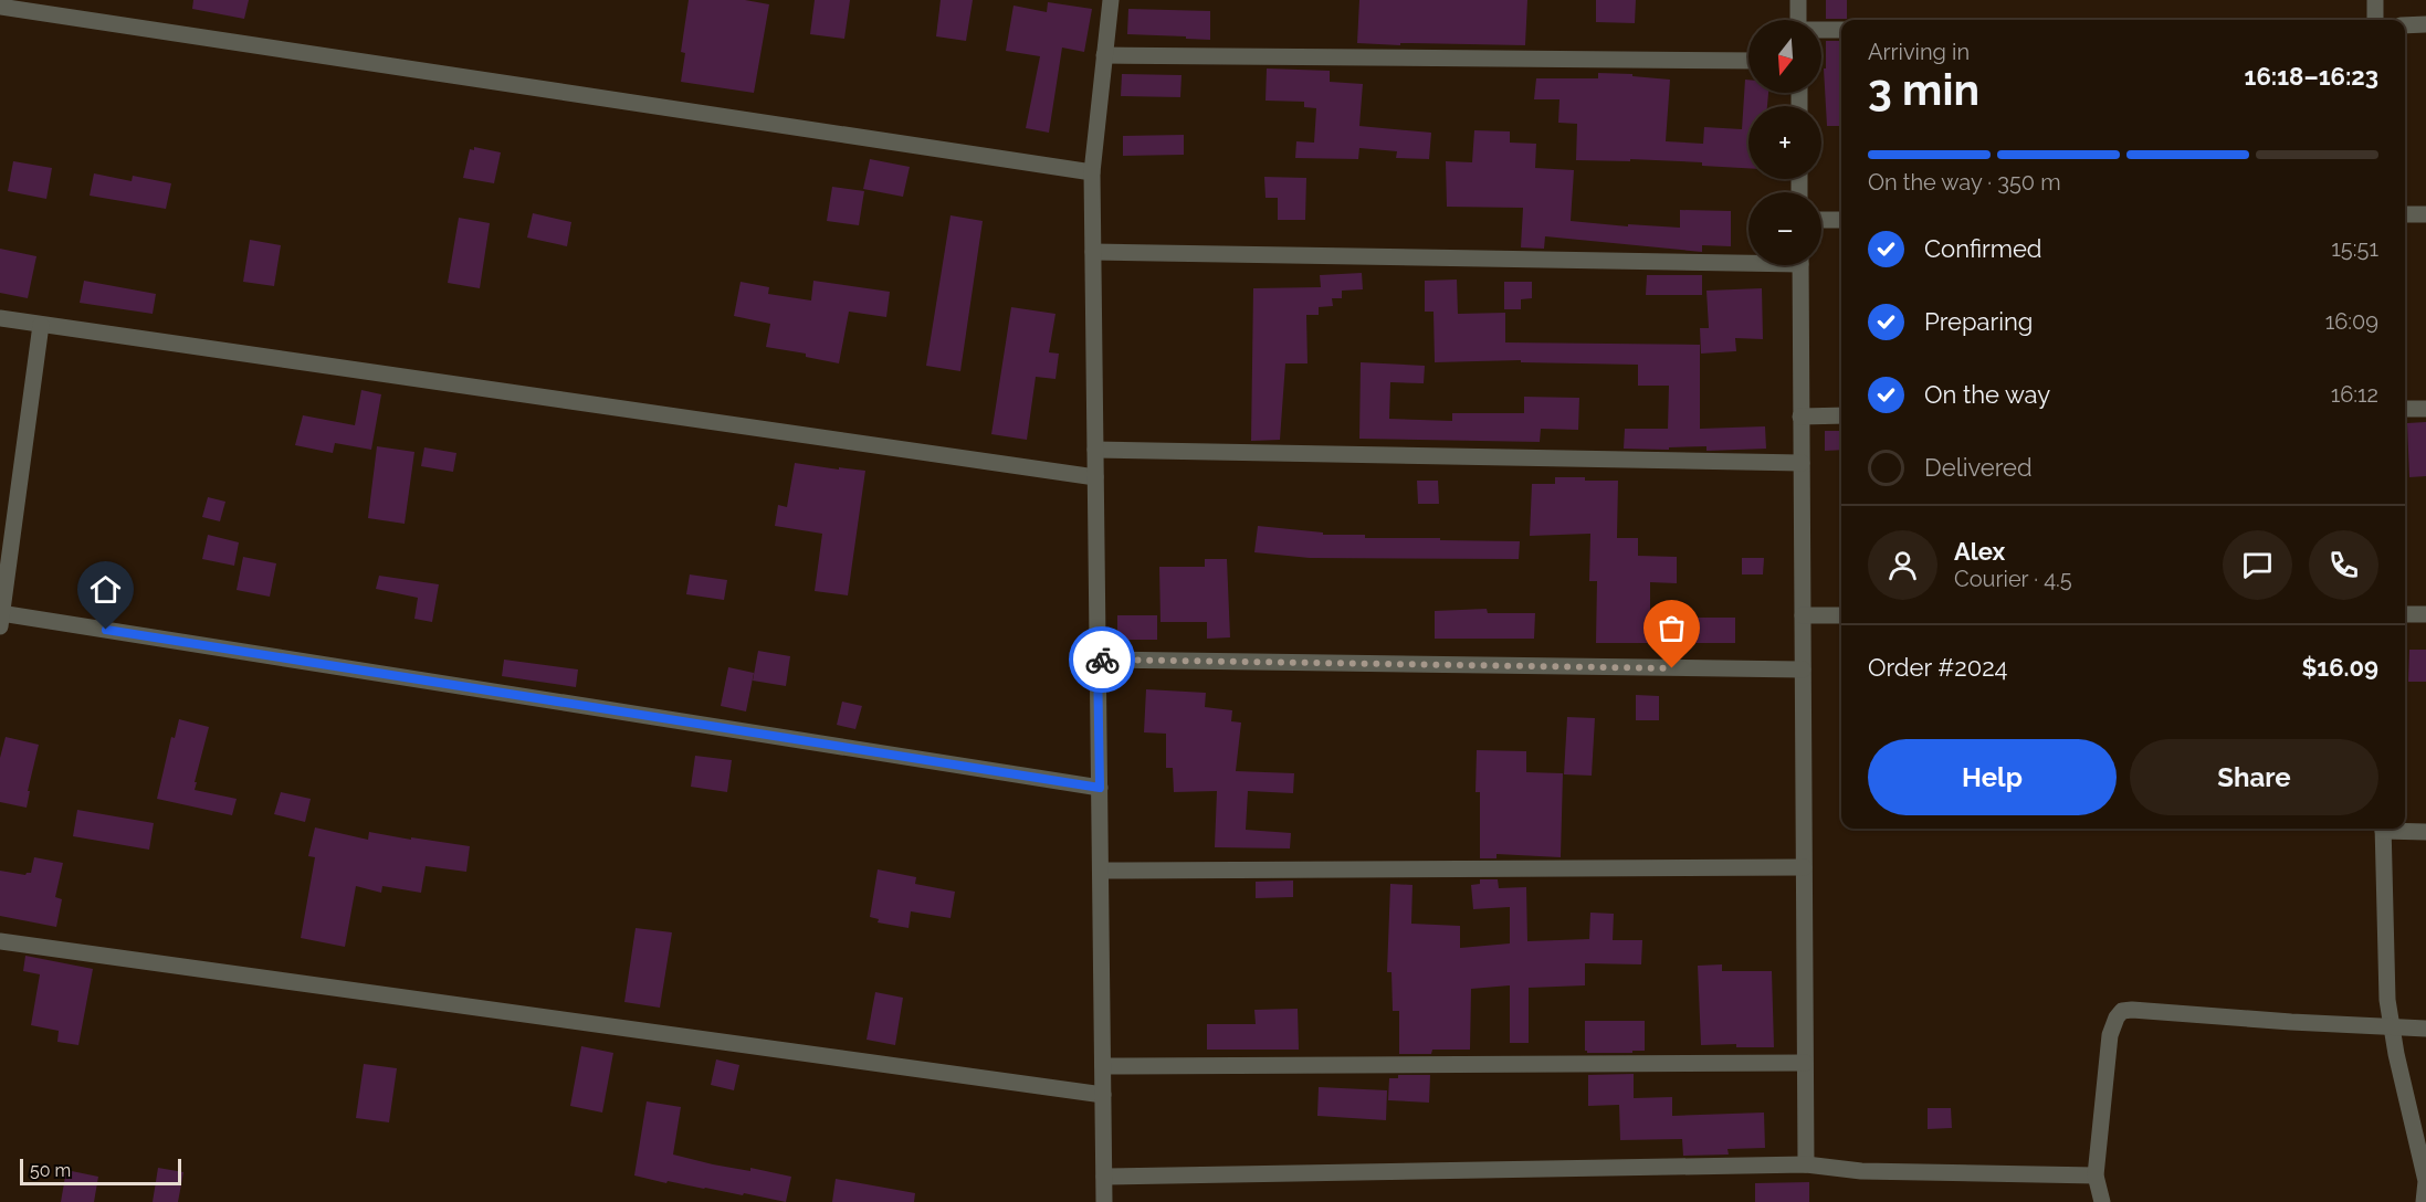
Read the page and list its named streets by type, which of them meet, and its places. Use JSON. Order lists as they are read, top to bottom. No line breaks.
{"scale_bar":"50 m","north":"bottom","page":{"map_buttons":["+","−"],"heading":["3 min","Arriving in","16:18–16:23"],"panel":["Alex","Courier · 4.5","Order #2024","$16.09"],"bar":"On the way · 350 m","list":[["Confirmed","15:51"],["Preparing","16:09"],["On the way","16:12"],"Delivered"],"buttons":["Help","Share"],"scale":"50 m"}}
